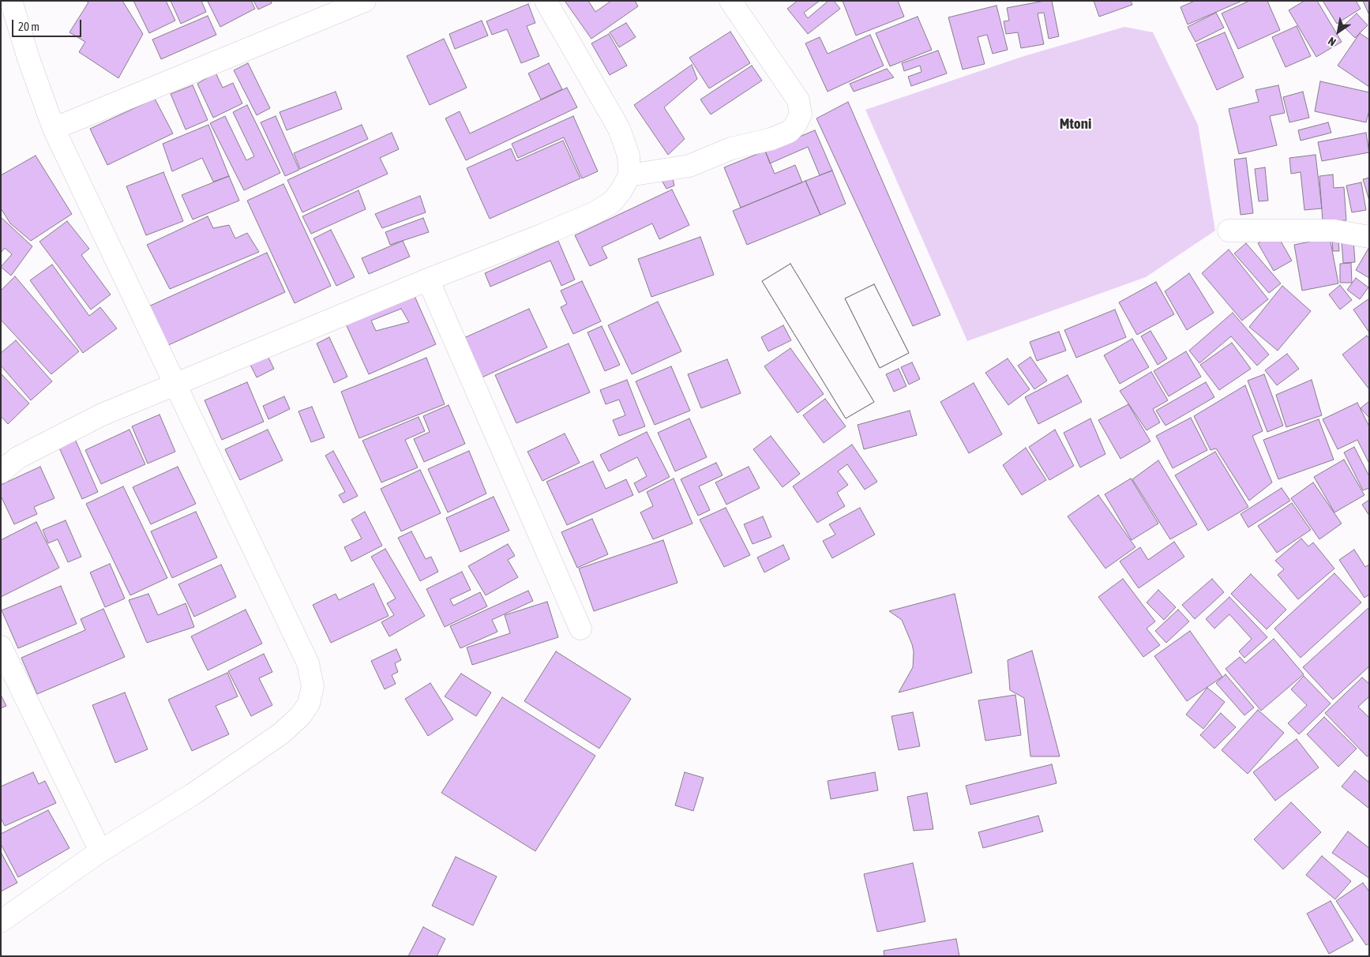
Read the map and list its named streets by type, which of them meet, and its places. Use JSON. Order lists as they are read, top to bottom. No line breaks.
{"districts":["Mtoni"],"scale_bar":"20 m","north":"bottom left"}
